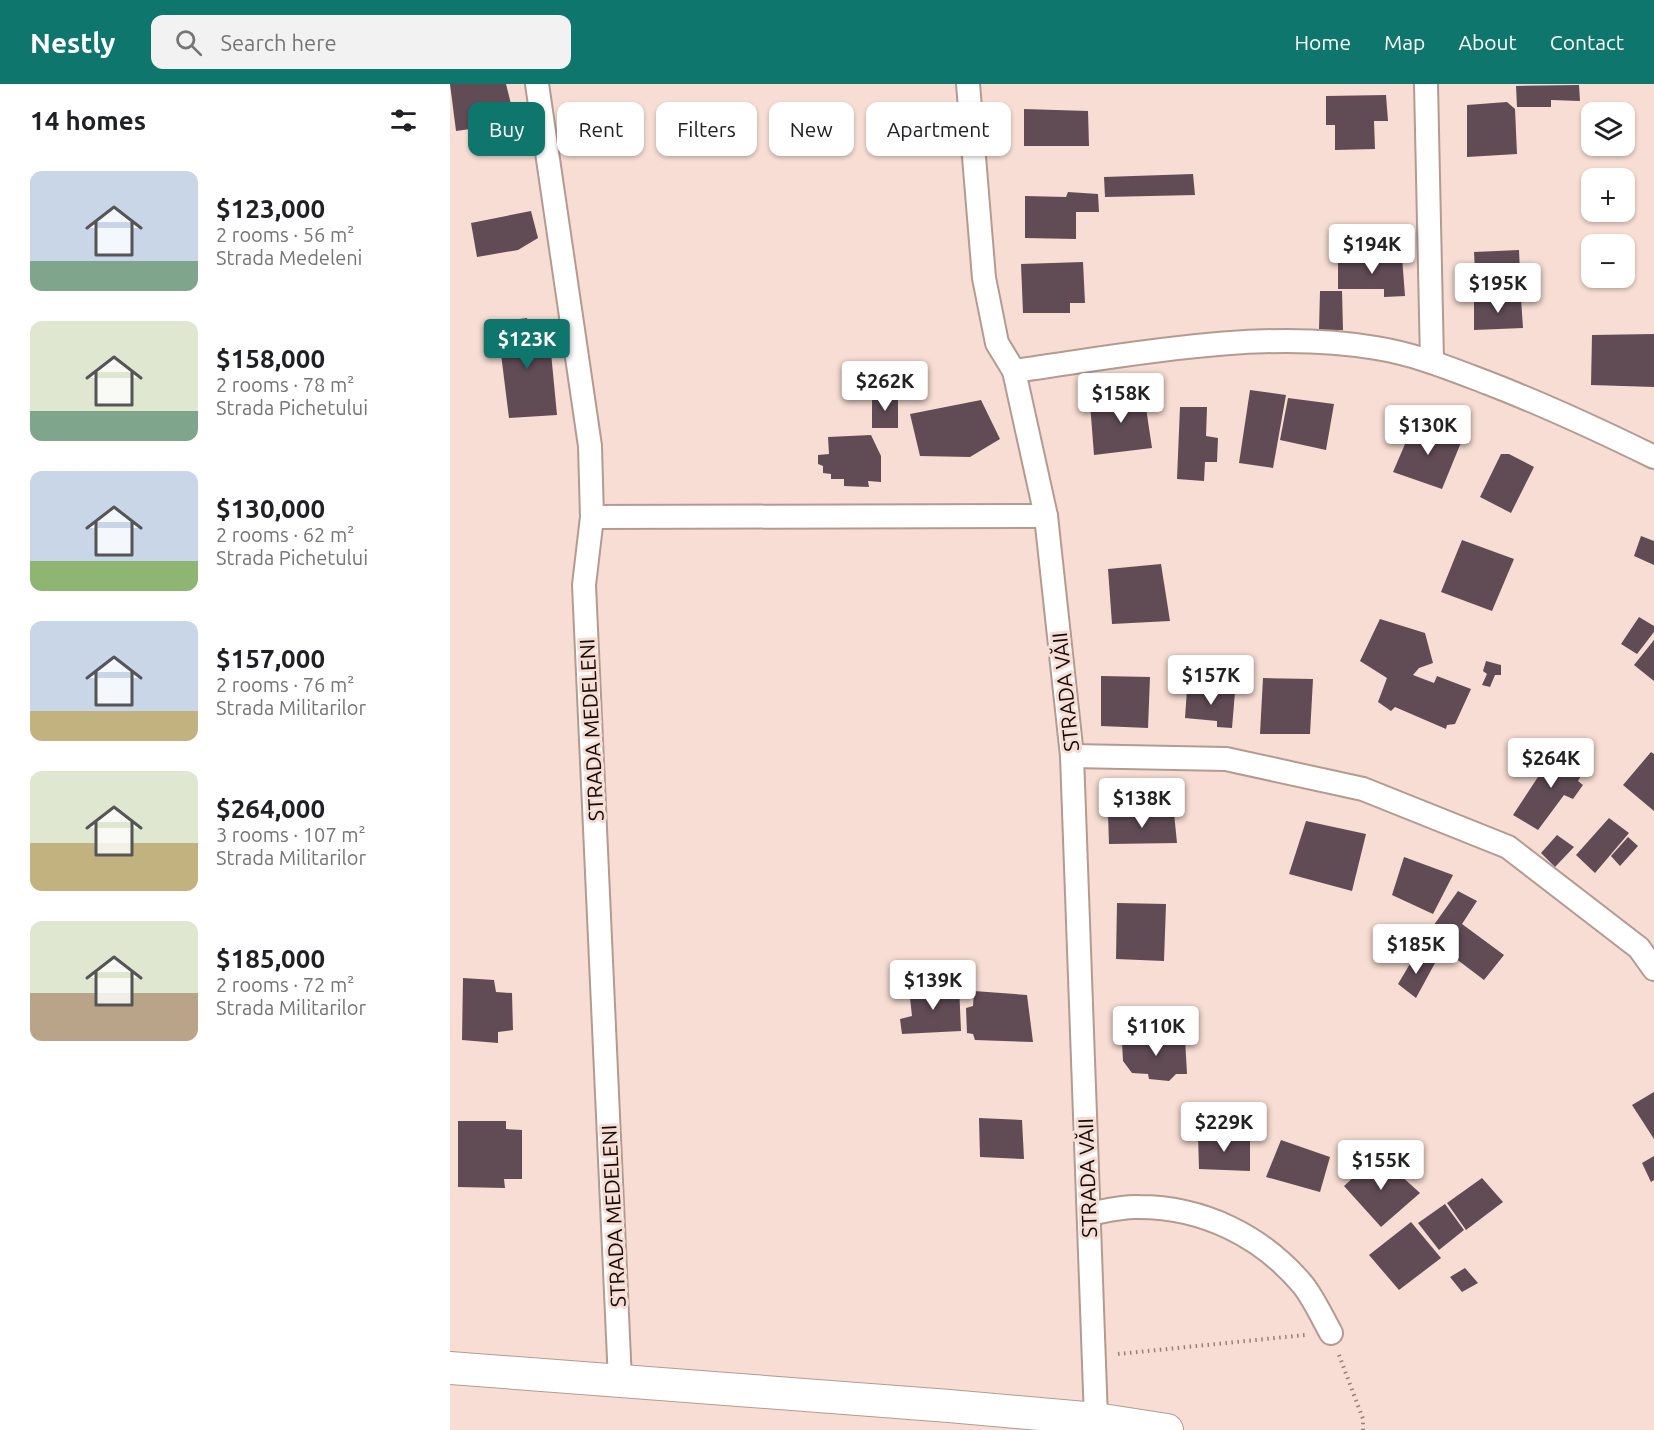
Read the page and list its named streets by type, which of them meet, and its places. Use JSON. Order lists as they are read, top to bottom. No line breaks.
{"streets":{"street":["STRADA VĂII","STRADA MEDELENI"]},"page":{"header":"Nestly","search":"Search here","nav":["Home","Map","About","Contact"],"heading":"14 homes","map_buttons":["+","−"],"chip":["Buy","Rent","Filters","New","Apartment"],"list":[{"name":"$123,000","note":"2 rooms · 56 m² · Strada Medeleni"},{"name":"$158,000","note":"2 rooms · 78 m² · Strada Pichetului"},{"name":"$130,000","note":"2 rooms · 62 m² · Strada Pichetului"},{"name":"$157,000","note":"2 rooms · 76 m² · Strada Militarilor"},{"name":"$264,000","note":"3 rooms · 107 m² · Strada Militarilor"},{"name":"$185,000","note":"2 rooms · 72 m² · Strada Militarilor"}],"price":["$194K","$195K","$123K","$262K","$158K","$130K","$157K","$264K","$138K","$185K","$139K","$110K","$229K","$155K"]}}
